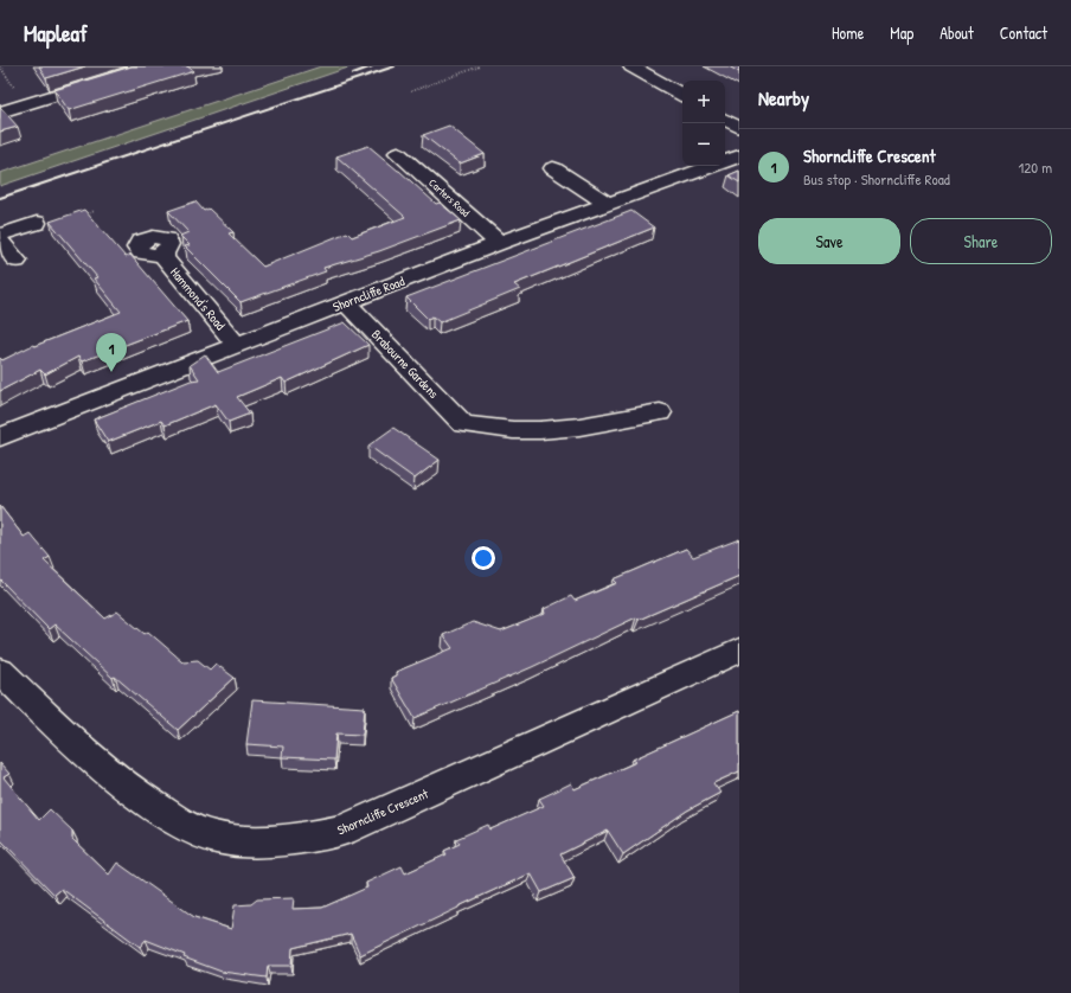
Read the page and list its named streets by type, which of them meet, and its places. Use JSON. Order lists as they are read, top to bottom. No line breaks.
{"streets":{"street":["Carters Road","Shorncliffe Road","Hammond's Road","Brabourne Gardens","Shorncliffe Crescent"]},"crossings":[["Carters Road","Shorncliffe Road"],["Shorncliffe Road","Hammond's Road"],["Shorncliffe Road","Brabourne Gardens"]],"page":{"header":"Mapleaf","nav":["Home","Map","About","Contact"],"heading":"Nearby","map_buttons":["+","−"],"list":[{"mark":"1","name":"Shorncliffe Crescent","note":"Bus stop · Shorncliffe Road","value":"120 m"}],"buttons":["Save","Share"],"pins":"1"}}
